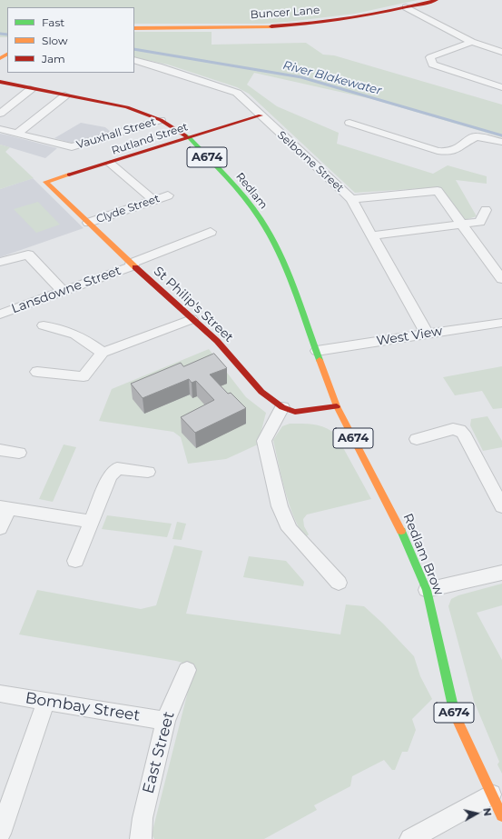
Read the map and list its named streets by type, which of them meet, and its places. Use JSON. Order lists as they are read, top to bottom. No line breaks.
{"streets":{"main road":["Buncer Lane","Rutland Street","A674","Redlam","St Philip's Street","Redlam Brow"],"street":["Vauxhall Street","Selborne Street","Clyde Street","Lansdowne Street","West View","Bombay Street","East Street"]},"crossings":[["Vauxhall Street","Redlam"],["Rutland Street","Selborne Street"],["Rutland Street","Redlam"],["Rutland Street","St Philip's Street"],["A674","Redlam Brow"],["Selborne Street","West View"],["Redlam","West View"],["Redlam","Redlam Brow"],["Clyde Street","St Philip's Street"],["Lansdowne Street","St Philip's Street"],["St Philip's Street","Redlam Brow"],["West View","Redlam Brow"],["Bombay Street","East Street"]],"water":["River Blakewater"],"legend":["Fast","Slow","Jam"],"north":"right"}
